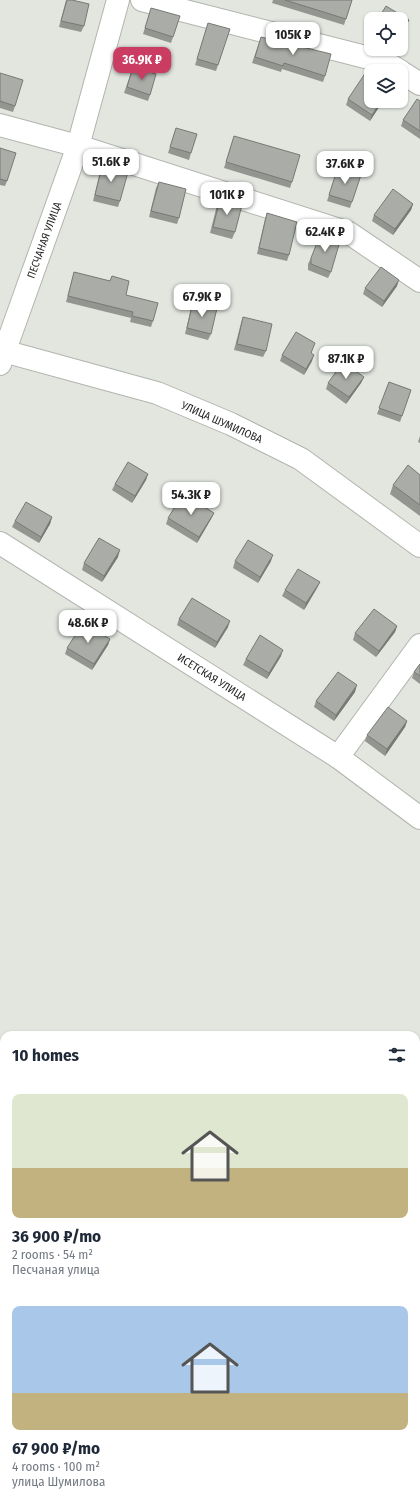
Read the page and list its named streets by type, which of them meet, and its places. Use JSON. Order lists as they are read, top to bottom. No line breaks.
{"streets":{"street":["ПЕСЧАНАЯ УЛИЦА","УЛИЦА ШУМИЛОВА","ИСЕТСКАЯ УЛИЦА"]},"crossings":[["ПЕСЧАНАЯ УЛИЦА","УЛИЦА ШУМИЛОВА"]],"page":{"price":["105K ₽","36.9K ₽","51.6K ₽","37.6K ₽","101K ₽","62.4K ₽","67.9K ₽","87.1K ₽","54.3K ₽","48.6K ₽"],"heading":"10 homes","list":[{"name":"36 900 ₽/mo","note":"2 rooms · 54 m² · Песчаная улица"},{"name":"67 900 ₽/mo","note":"4 rooms · 100 m² · улица Шумилова"}]}}
